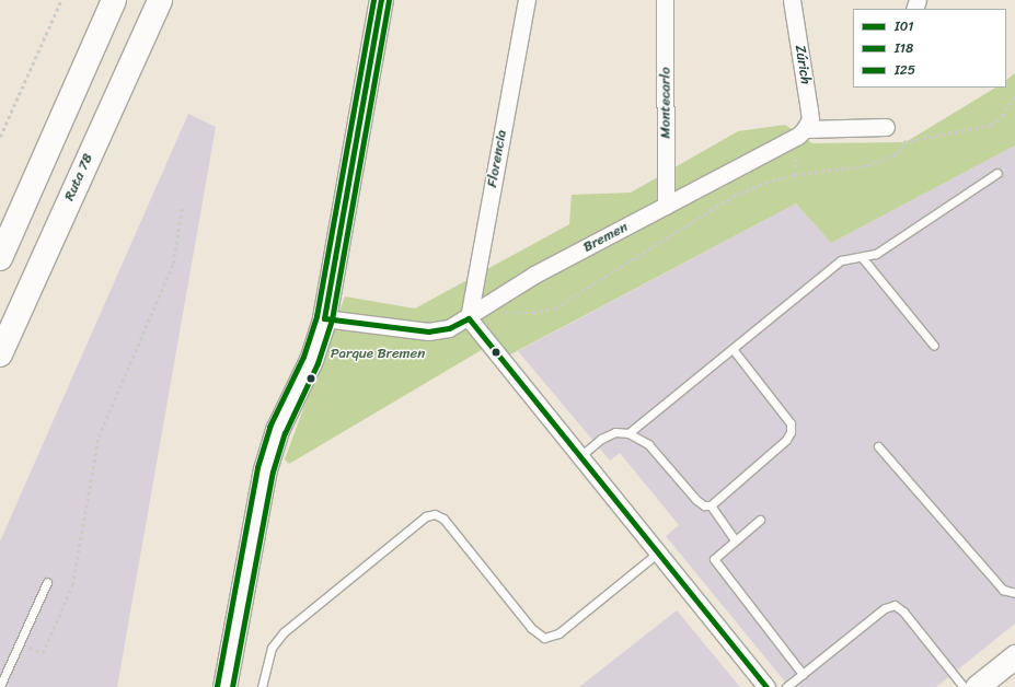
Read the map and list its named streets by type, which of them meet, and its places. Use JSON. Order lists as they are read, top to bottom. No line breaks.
{"streets":{"highway":["Ruta 78"],"street":["Zúrich","Montecarlo","Florencia","Bremen"]},"crossings":[["Zúrich","Bremen"],["Montecarlo","Bremen"],["Florencia","Bremen"]],"parks":["Parque Bremen"],"lines":["transit line I01","transit line I25","transit line I18"],"legend":["I01","I18","I25"]}
